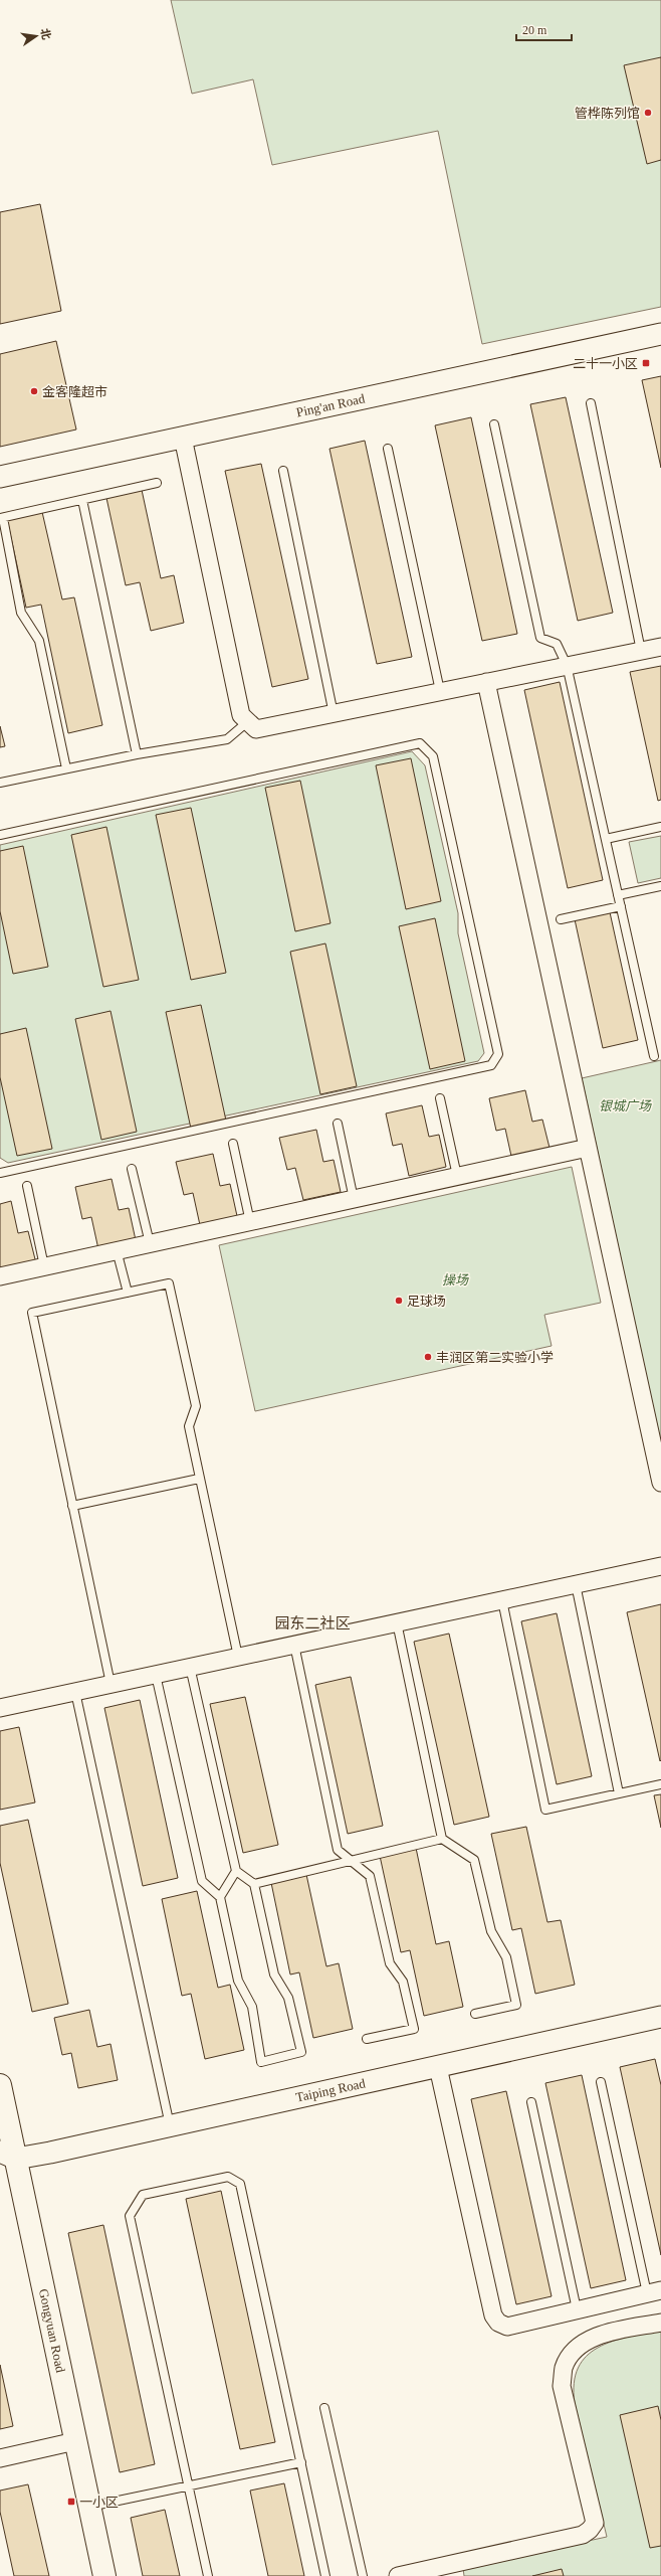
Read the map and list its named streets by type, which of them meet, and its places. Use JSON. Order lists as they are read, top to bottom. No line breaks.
{"streets":{"main road":["Gongyuan Road"],"street":["Ping'an Road","Taiping Road"]},"crossings":[["Taiping Road","Gongyuan Road"]],"districts":["园东二社区"],"parks":["银城广场","操场"],"places":{"other":["管桦陈列馆","金客隆超市","足球场","丰润区第二实验小学"],"transit":["二十一小区","一小区"]},"scale_bar":"20 m","north":"right"}
